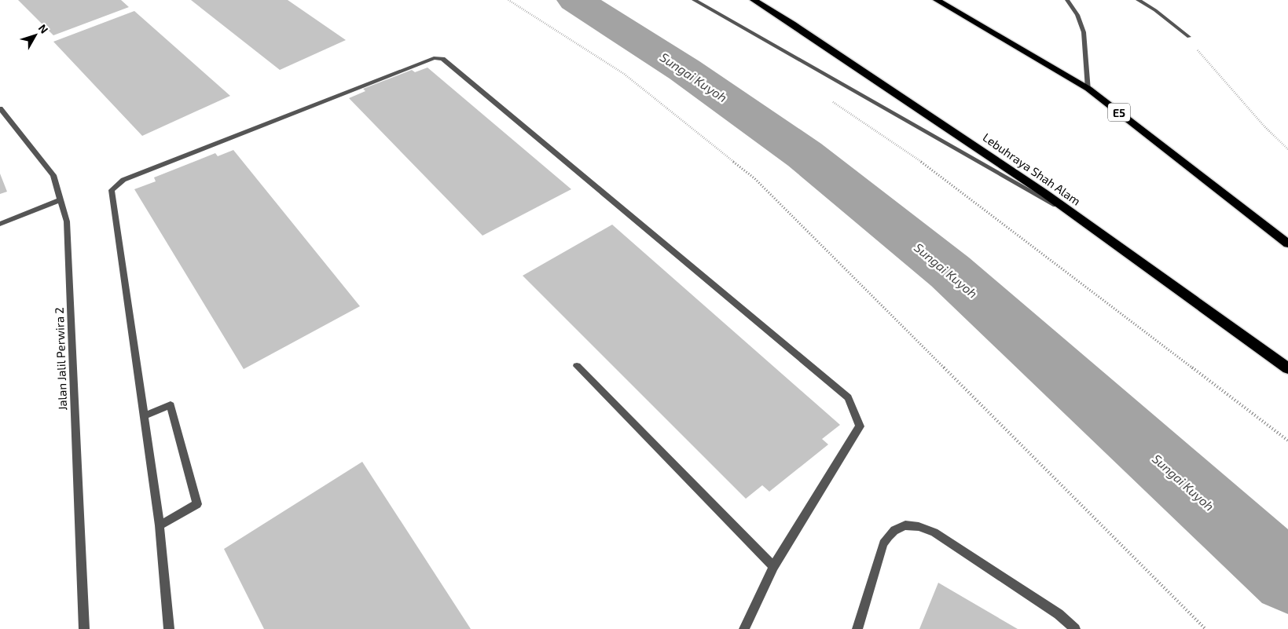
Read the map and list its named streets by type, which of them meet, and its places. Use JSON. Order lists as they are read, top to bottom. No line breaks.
{"streets":{"highway":["E5","Lebuhraya Shah Alam"],"street":["Jalan Jalil Perwira 2"]},"water":["Sungai Kuyoh"],"north":"top right"}
